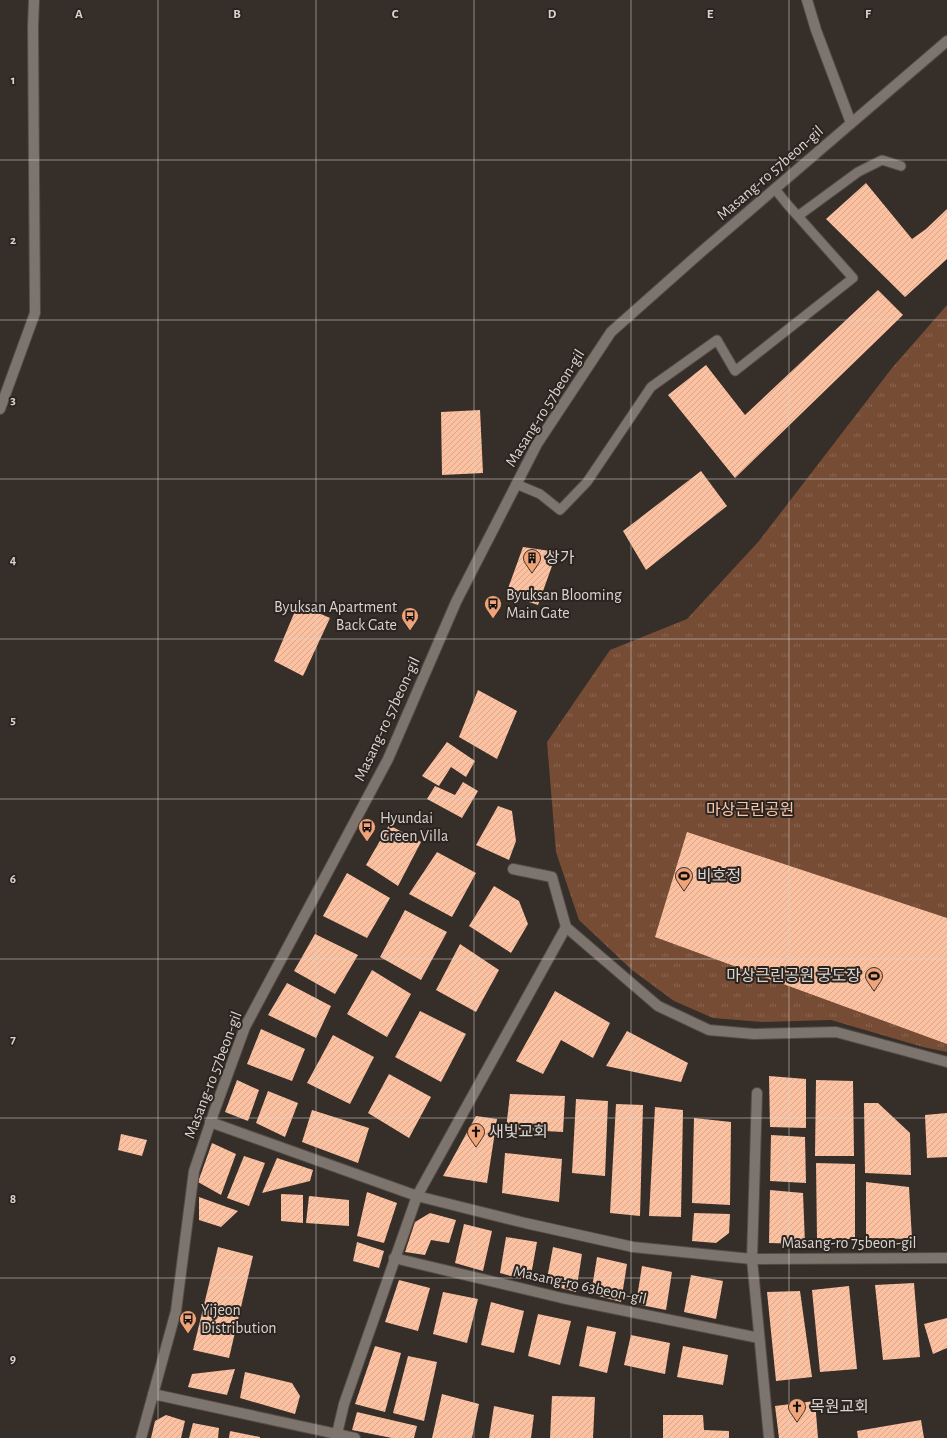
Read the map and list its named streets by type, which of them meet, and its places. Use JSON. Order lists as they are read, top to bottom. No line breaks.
{"streets":{"street":["Masang-ro 57beon-gil","Masang-ro 75beon-gil","Masang-ro 63beon-gil"]},"parks":["마상근린공원"],"places":{"building":["상가"],"bus stop":["Byuksan Blooming Main Gate","Byuksan Apartment Back Gate","Hyundai Green Villa","Yijeon Distribution"],"sports":["비호정","마상근린공원 궁도장"],"church":["새빛교회","목원교회"]},"grid":{"columns":["A","B","C","D","E","F"],"rows":["1","2","3","4","5","6","7","8","9"]}}
